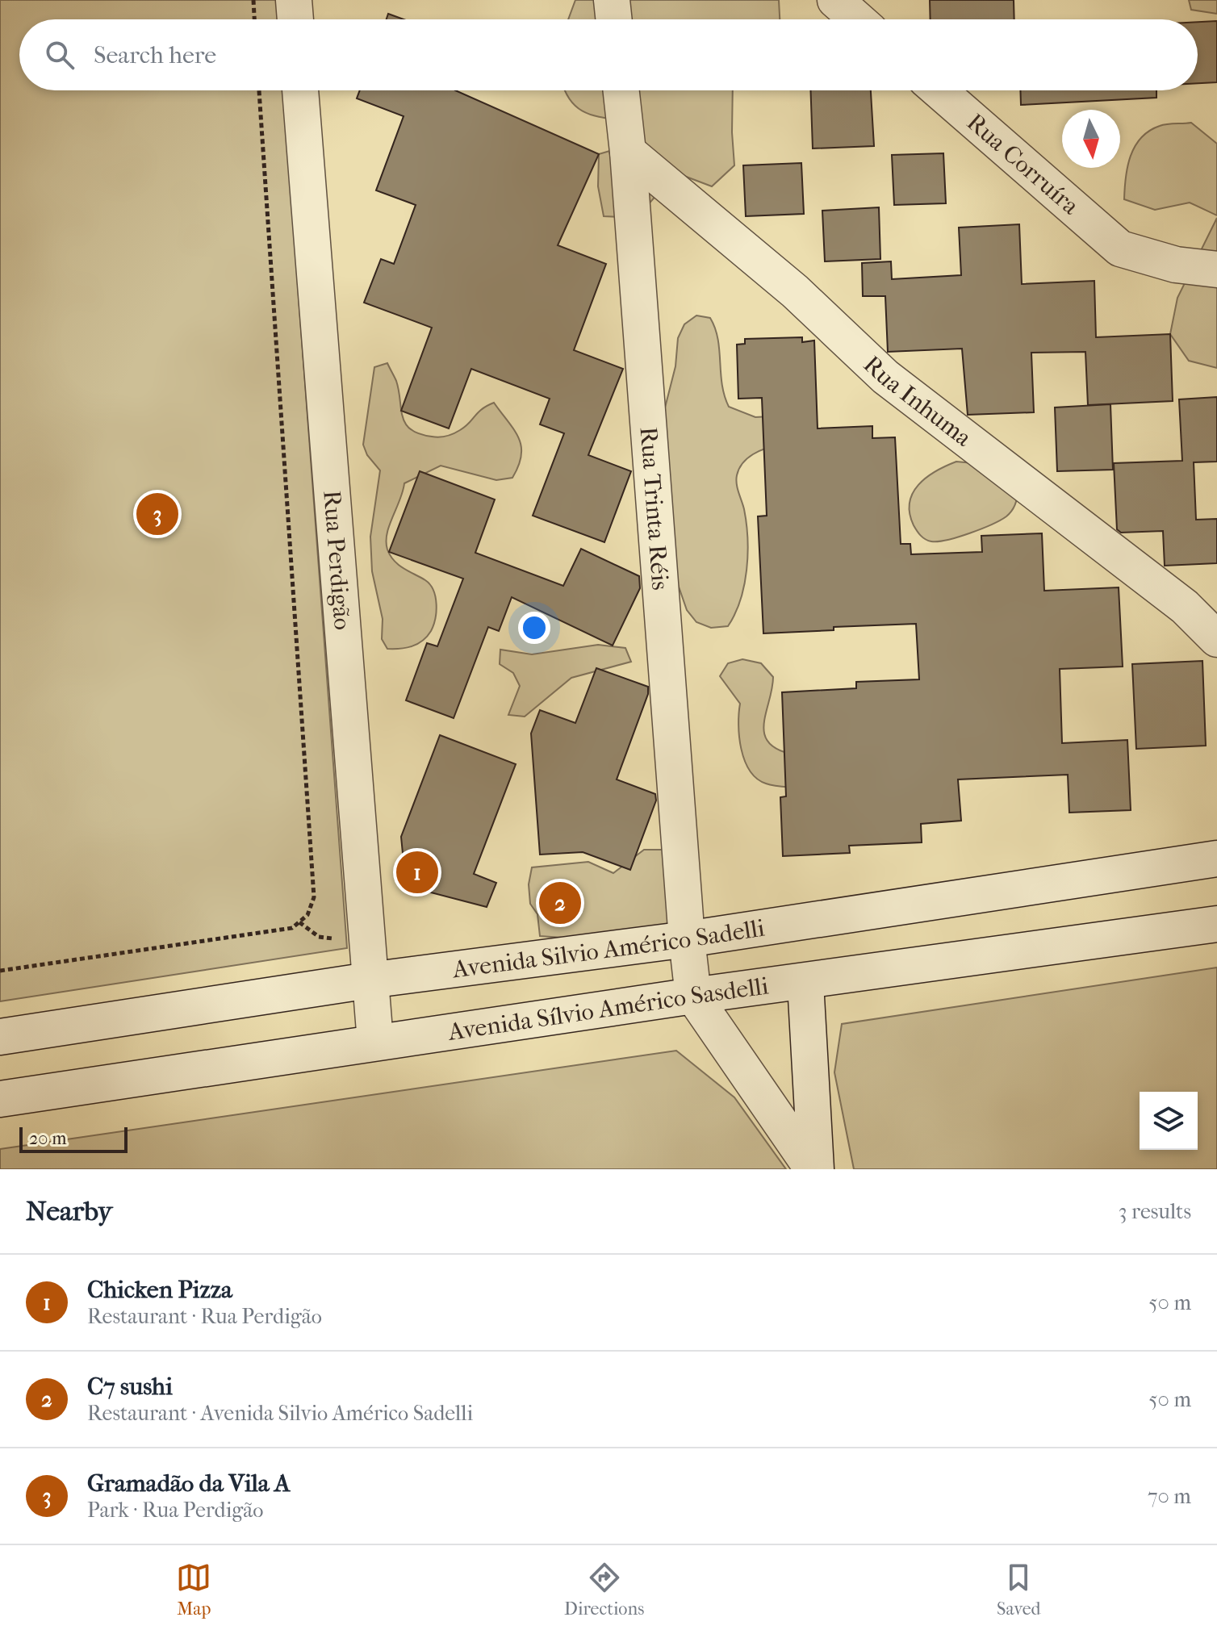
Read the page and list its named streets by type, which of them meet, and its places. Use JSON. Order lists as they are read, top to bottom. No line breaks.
{"streets":{"street":["Rua Corruíra","Rua Inhuma","Rua Trinta Réis","Rua Perdigão","Avenida Silvio Américo Sadelli","Avenida Sílvio Américo Sasdelli"]},"crossings":[["Rua Inhuma","Rua Trinta Réis"],["Rua Trinta Réis","Avenida Silvio Américo Sadelli"],["Rua Trinta Réis","Avenida Sílvio Américo Sasdelli"],["Rua Perdigão","Avenida Silvio Américo Sadelli"],["Rua Perdigão","Avenida Sílvio Américo Sasdelli"]],"scale_bar":"20 m","north":"bottom","page":{"search":"Search here","pins":["3","1","2"],"scale":"20 m","heading":["Nearby","3 results"],"list":[{"mark":"1","name":"Chicken Pizza","note":"Restaurant · Rua Perdigão","value":"50 m"},{"mark":"2","name":"C7 sushi","note":"Restaurant · Avenida Silvio Américo Sadelli","value":"50 m"},{"mark":"3","name":"Gramadão da Vila A","note":"Park · Rua Perdigão","value":"70 m"}],"nav":["Map","Directions","Saved"]}}
